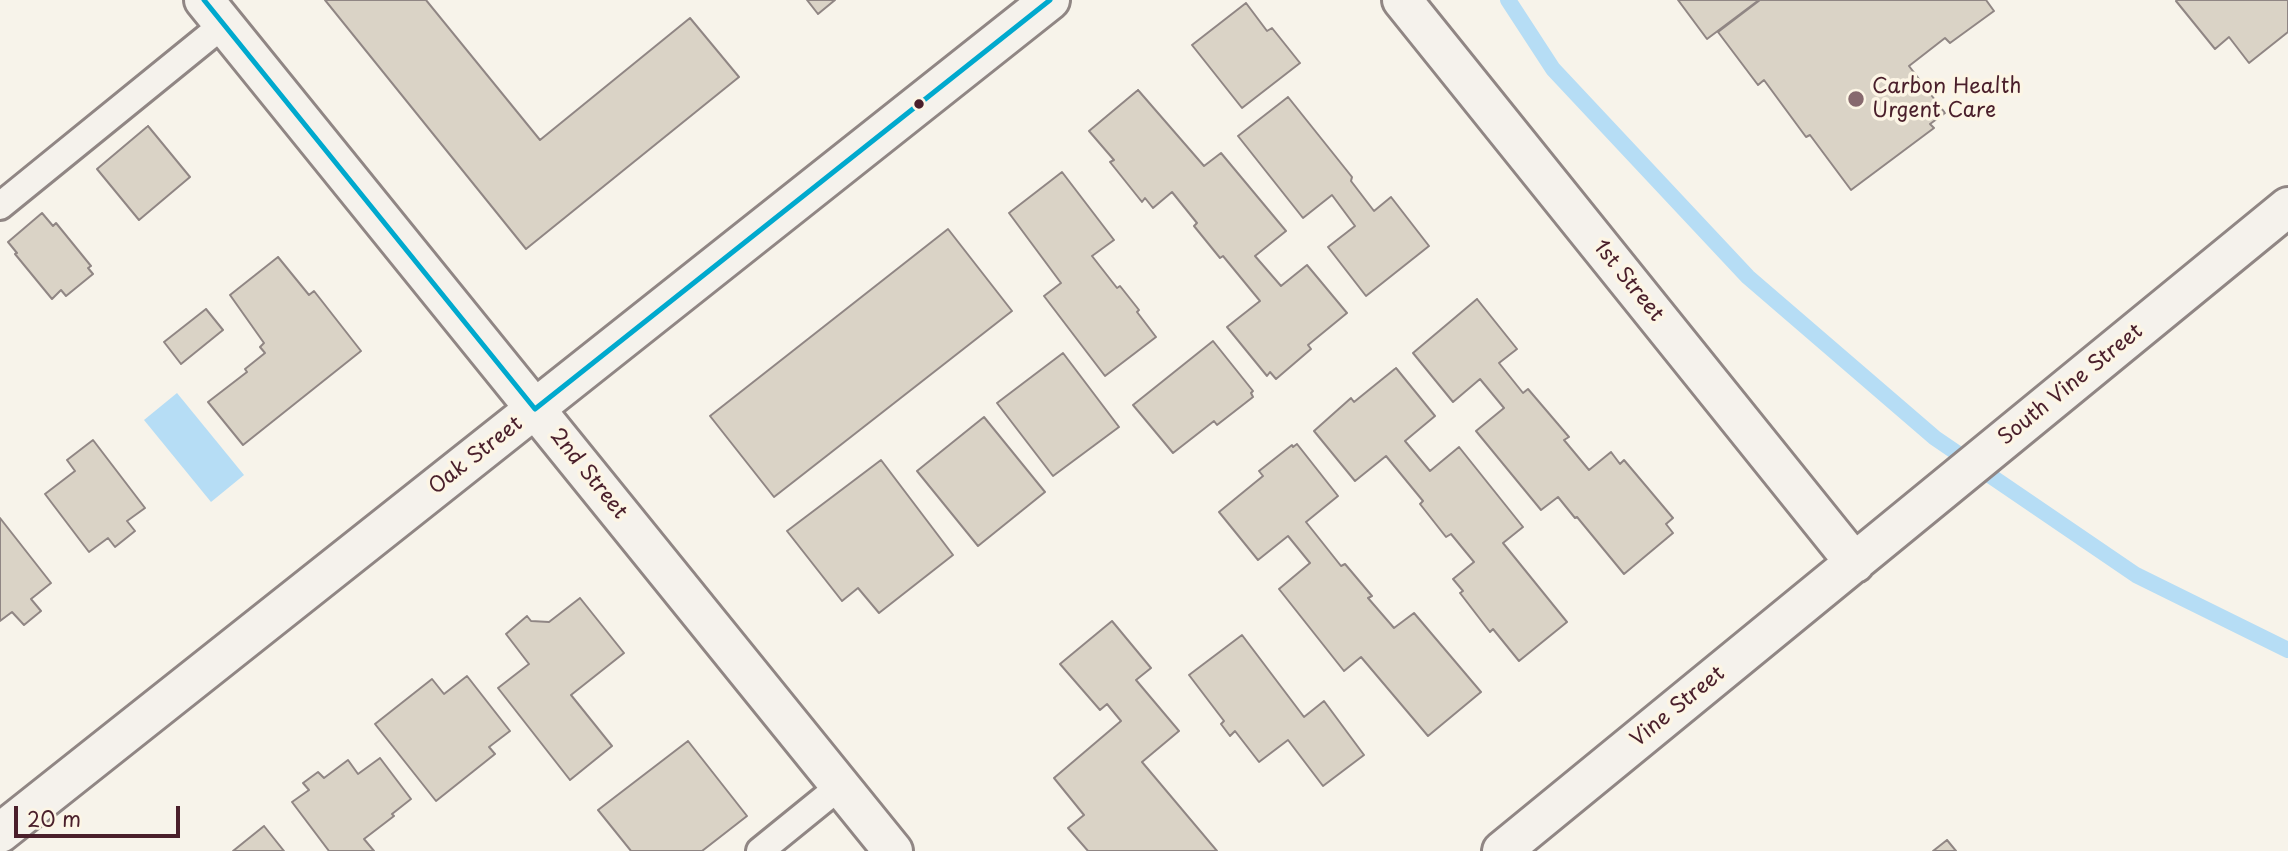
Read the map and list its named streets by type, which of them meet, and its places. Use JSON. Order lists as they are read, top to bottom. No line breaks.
{"streets":{"street":["1st Street","South Vine Street","Oak Street","2nd Street","Vine Street"]},"crossings":[["1st Street","South Vine Street"],["1st Street","Vine Street"],["South Vine Street","Vine Street"],["Oak Street","2nd Street"]],"places":["Carbon Health Urgent Care"],"scale_bar":"20 m"}
